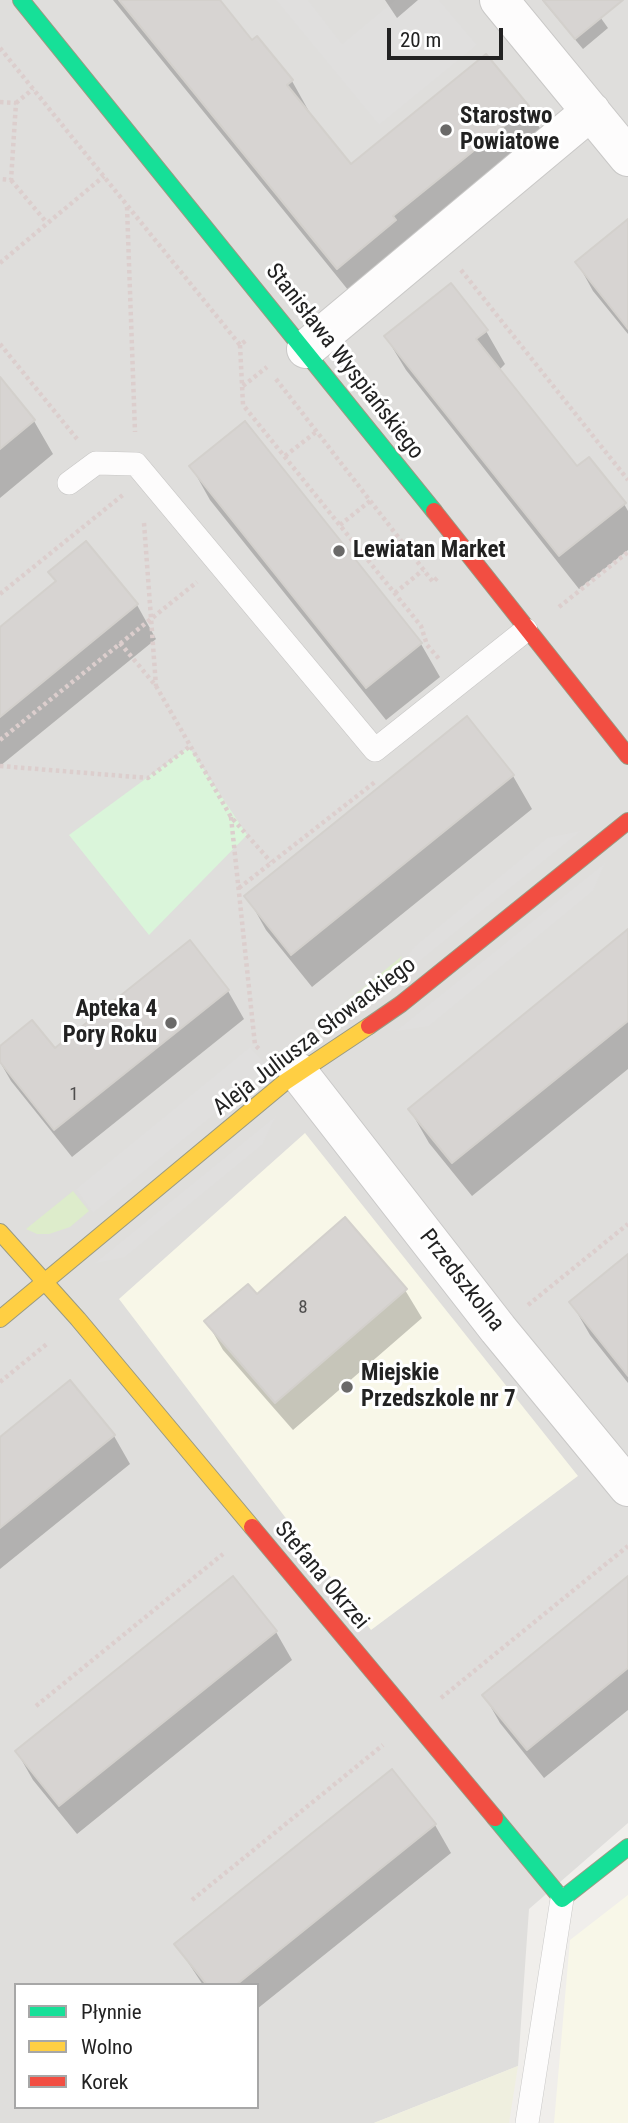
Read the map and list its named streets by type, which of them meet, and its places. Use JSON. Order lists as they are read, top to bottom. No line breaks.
{"streets":{"street":["Stanisława Wyspiańskiego","Aleja Juliusza Słowackiego","Przedszkolna","Stefana Okrzei"]},"crossings":[["Aleja Juliusza Słowackiego","Przedszkolna"],["Aleja Juliusza Słowackiego","Stefana Okrzei"]],"places":["Starostwo Powiatowe","Lewiatan Market","Apteka 4 Pory Roku","Miejskie Przedszkole nr 7"],"house_numbers":["1","8"],"legend":["Płynnie","Wolno","Korek"],"scale_bar":"20 m"}
